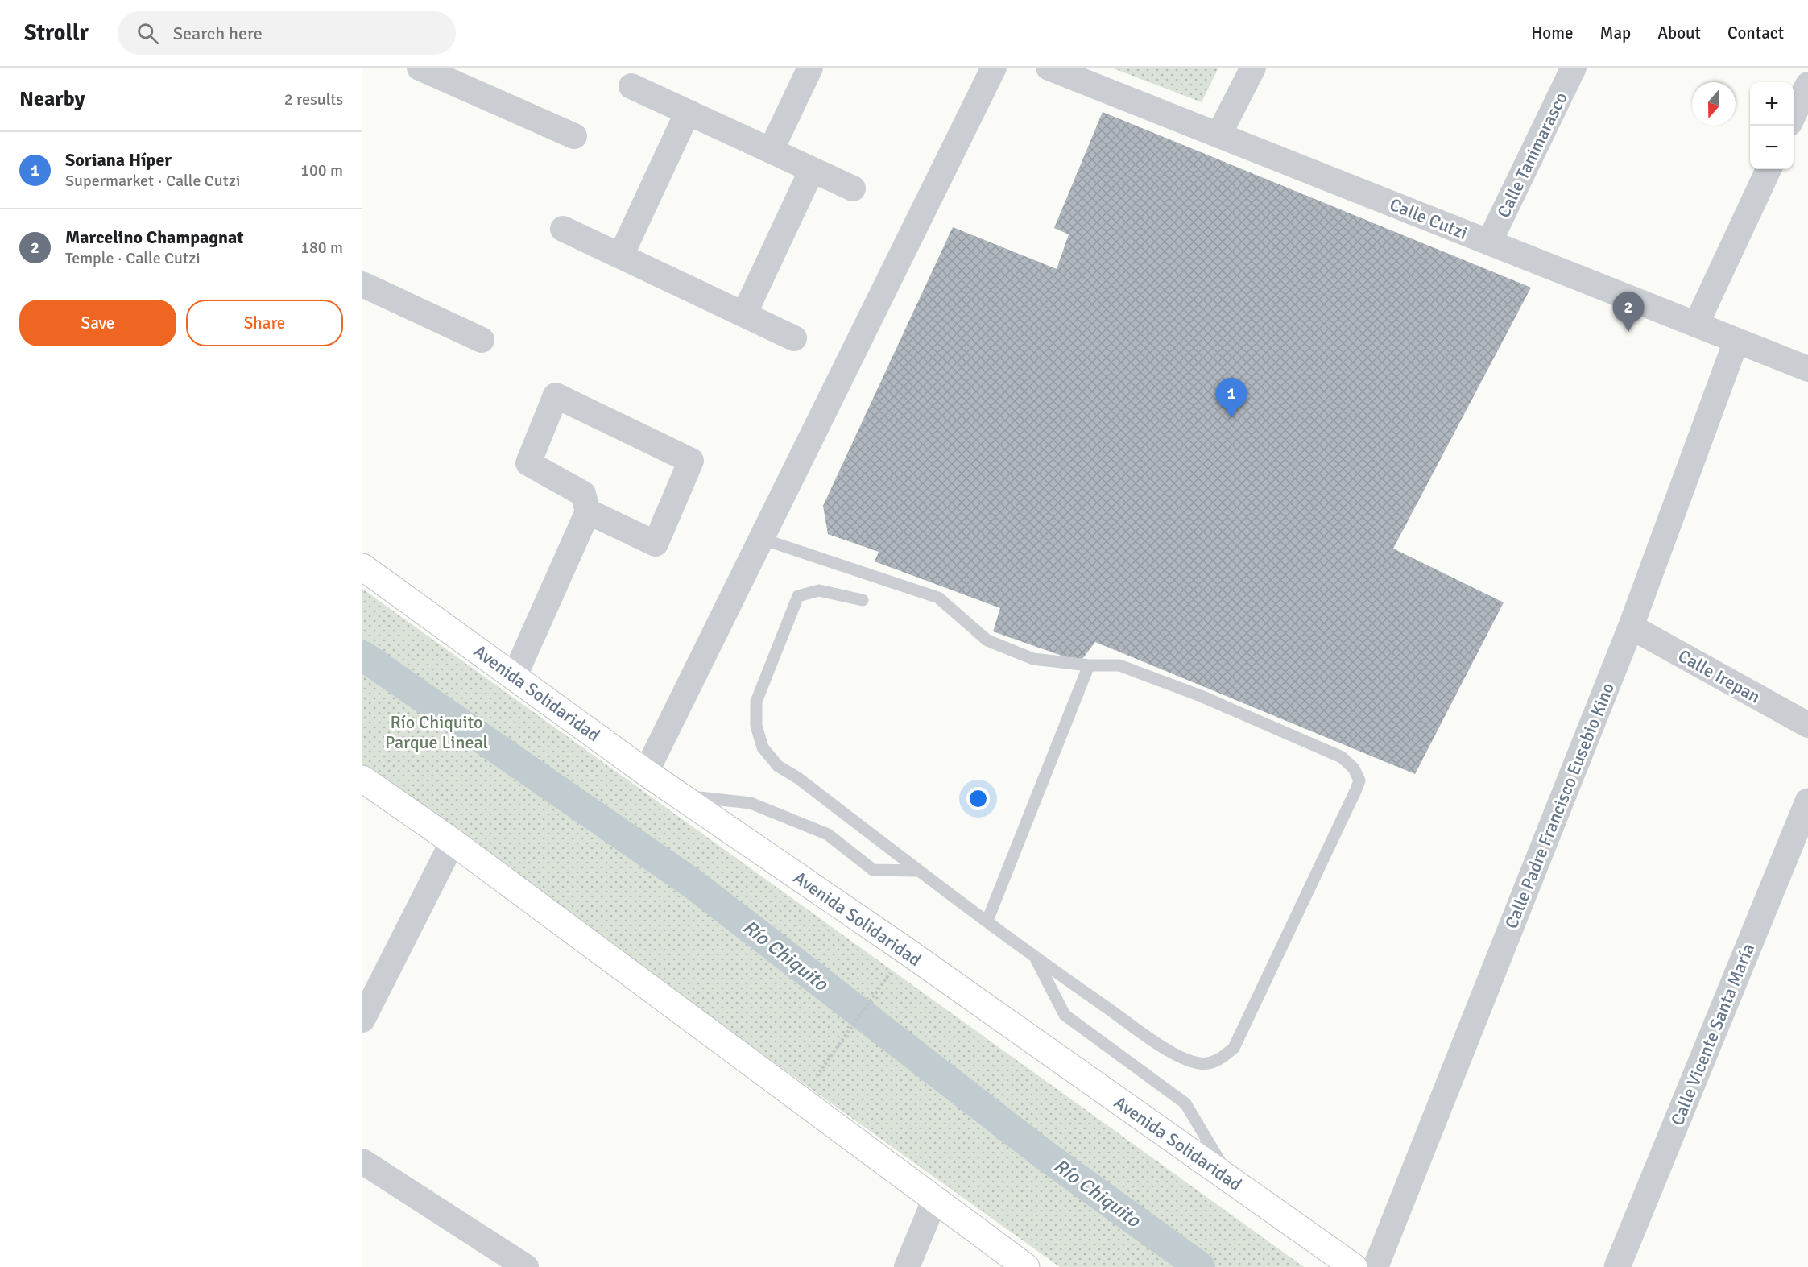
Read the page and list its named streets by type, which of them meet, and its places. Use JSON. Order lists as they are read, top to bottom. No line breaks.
{"streets":{"main road":["Avenida Solidaridad"],"street":["Calle Tanimarasco","Calle Cutzi","Calle Irepan","Calle Padre Francisco Eusebio Kino","Calle Vicente Santa María"]},"crossings":[["Calle Tanimarasco","Calle Cutzi"],["Calle Cutzi","Calle Padre Francisco Eusebio Kino"],["Calle Irepan","Calle Padre Francisco Eusebio Kino"]],"water":["Río Chiquito"],"parks":["Río Chiquito Parque Lineal"],"north":"bottom","page":{"header":"Strollr","search":"Search here","nav":["Home","Map","About","Contact"],"heading":["Nearby","2 results"],"map_buttons":["+","−"],"list":[{"mark":"1","name":"Soriana Híper","note":"Supermarket · Calle Cutzi","value":"100 m"},{"mark":"2","name":"Marcelino Champagnat","note":"Temple · Calle Cutzi","value":"180 m"}],"buttons":["Save","Share"],"pins":["2","1"]}}
